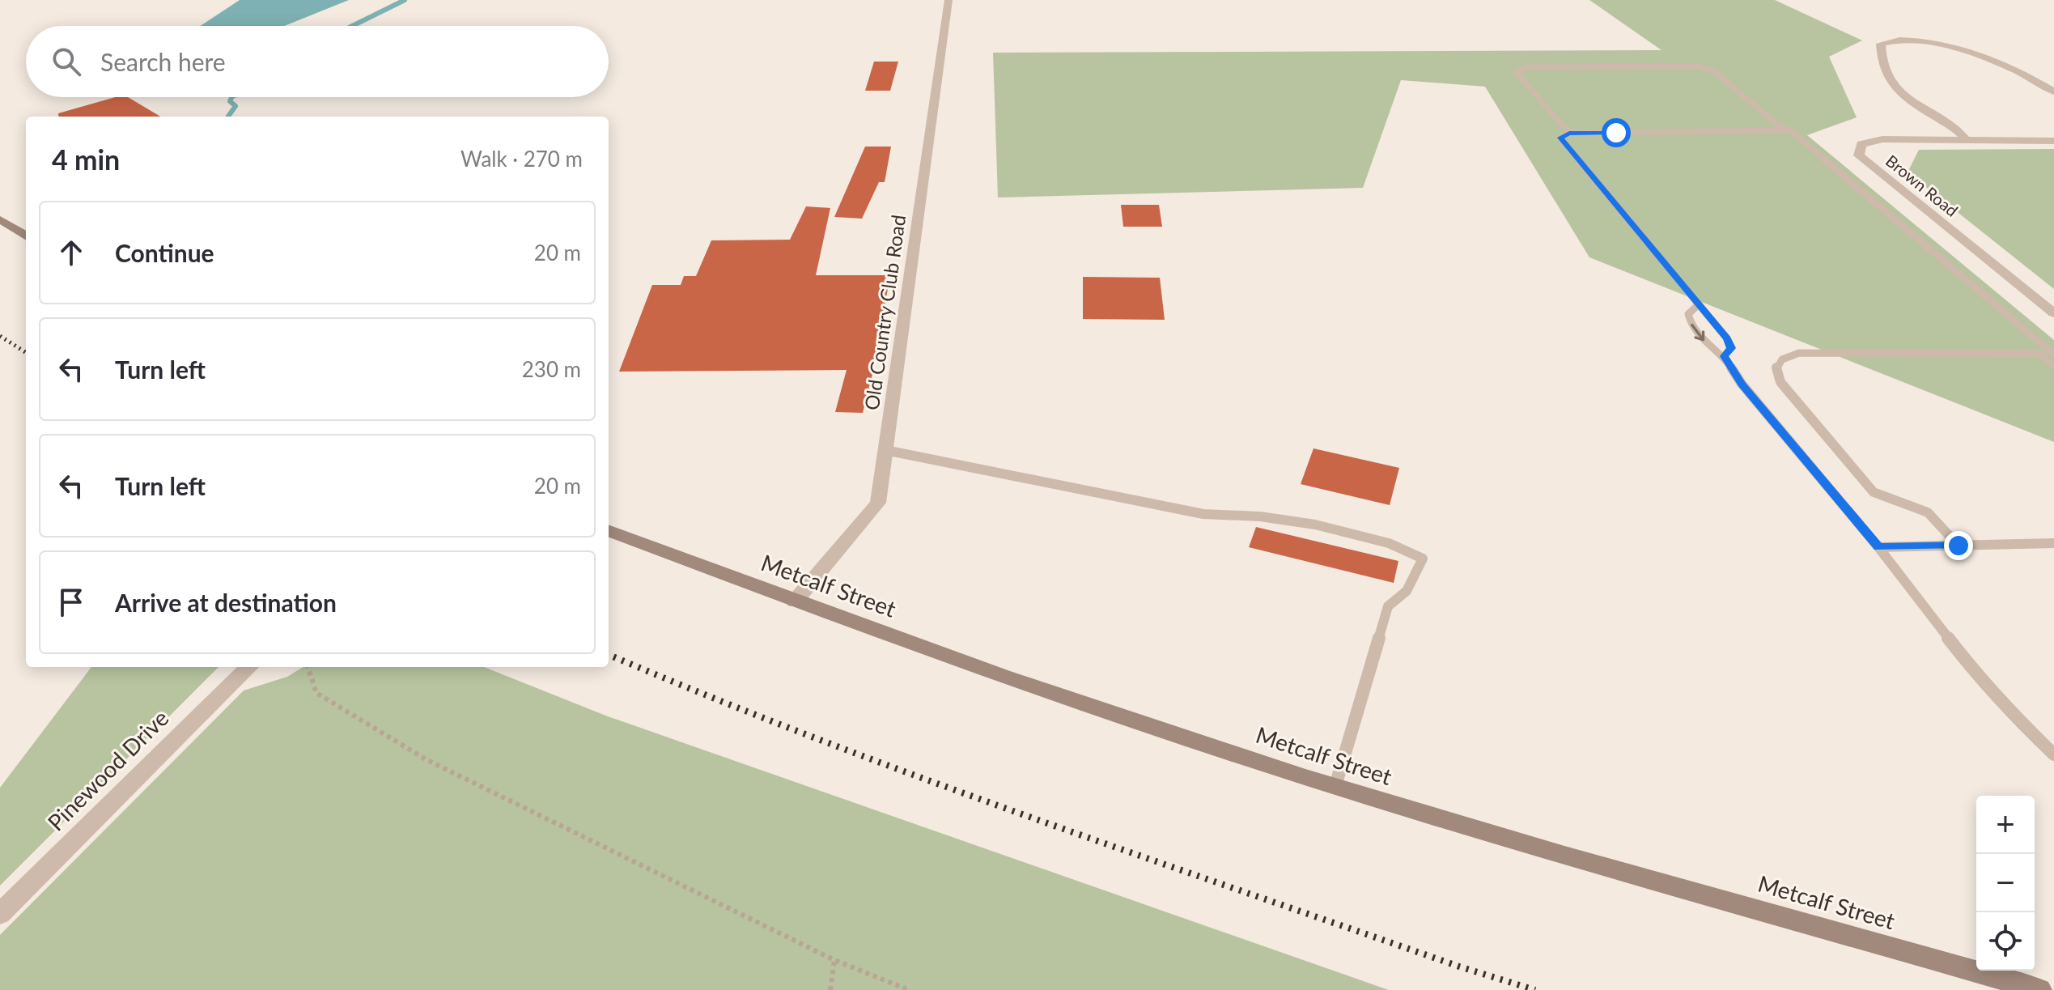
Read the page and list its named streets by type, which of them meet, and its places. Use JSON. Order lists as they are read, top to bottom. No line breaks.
{"streets":{"street":["Brown Road","Old Country Club Road","Metcalf Street","Pinewood Drive"]},"crossings":[["Old Country Club Road","Metcalf Street"]],"page":{"search":"Search here","heading":["4 min","Walk · 270 m"],"list":[["Continue","20 m"],["Turn left","230 m"],["Turn left","20 m"],"Arrive at destination"],"map_buttons":["+","−"]}}
